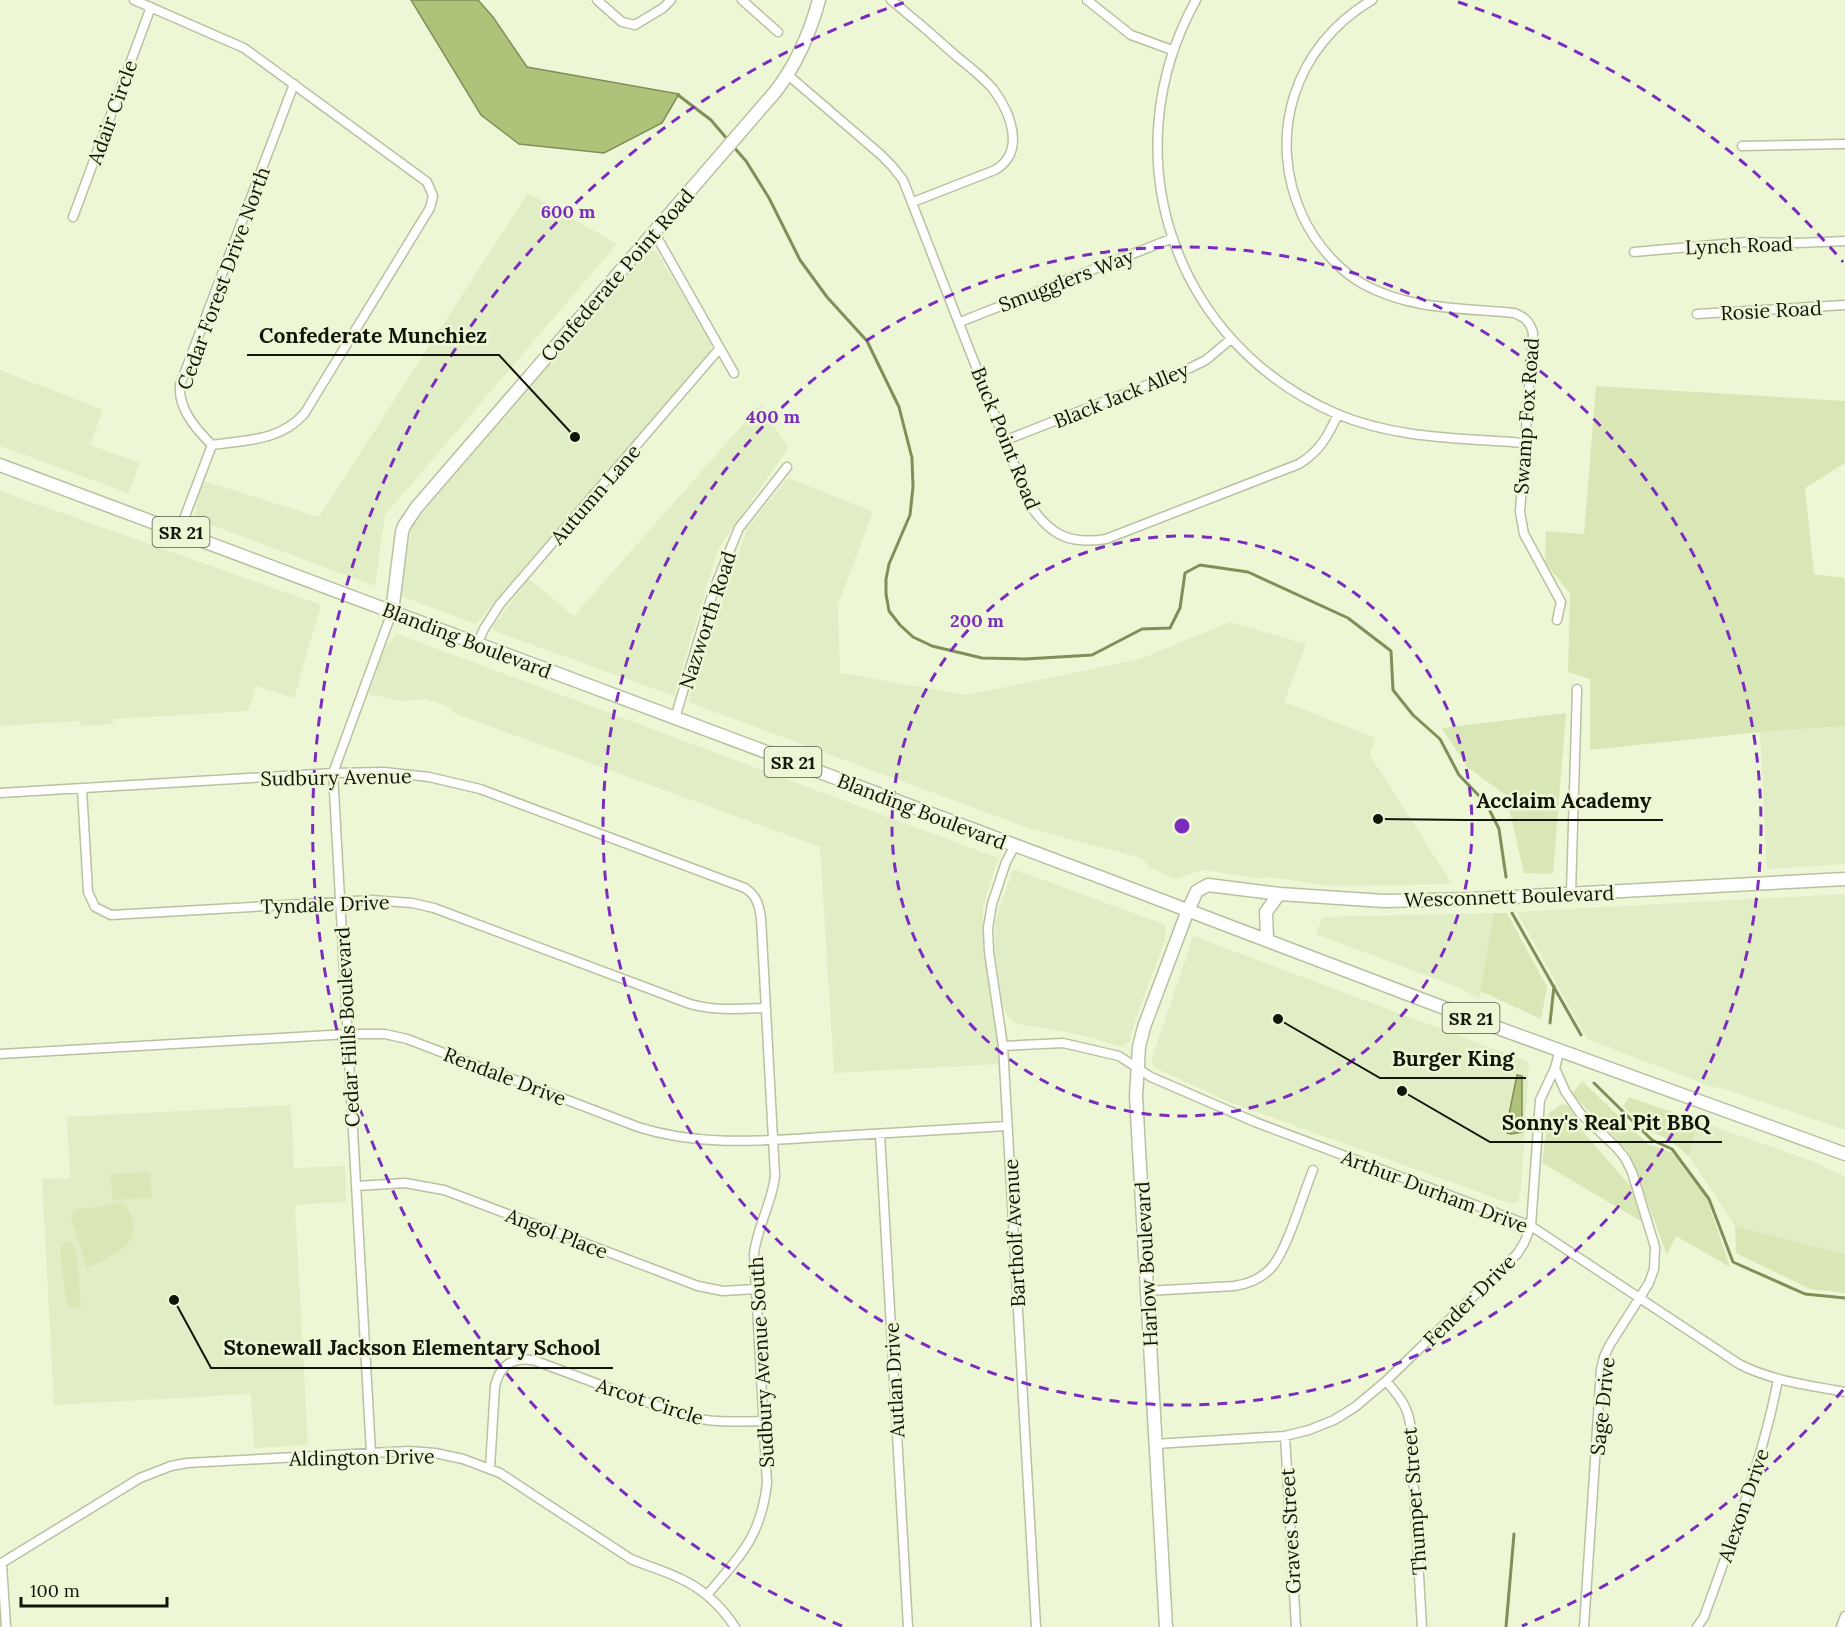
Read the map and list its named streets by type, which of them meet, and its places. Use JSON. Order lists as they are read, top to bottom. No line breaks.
{"streets":{"street":["Adair Circle","Lynch Road","Confederate Point Road","Cedar Forest Drive North","Smugglers Way","Rosie Road","Black Jack Alley","Swamp Fox Road","Buck Point Road","Autumn Lane","SR 21","Nazworth Road","Blanding Boulevard","Sudbury Avenue","Wesconnett Boulevard","Tyndale Drive","Cedar Hills Boulevard","Rendale Drive","Arthur Durham Drive","Angol Place","Bartholf Avenue","Harlow Boulevard","Fender Drive","Sudbury Avenue South","Autlan Drive","Arcot Circle","Sage Drive","Aldington Drive","Thumper Street","Alexon Drive","Graves Street"]},"crossings":[["Confederate Point Road","Buck Point Road"],["Confederate Point Road","Blanding Boulevard"],["Confederate Point Road","Cedar Hills Boulevard"],["Smugglers Way","Buck Point Road"],["Black Jack Alley","Buck Point Road"],["Autumn Lane","Blanding Boulevard"],["Nazworth Road","Blanding Boulevard"],["Blanding Boulevard","Wesconnett Boulevard"],["Blanding Boulevard","Cedar Hills Boulevard"],["Blanding Boulevard","Bartholf Avenue"],["Blanding Boulevard","Harlow Boulevard"],["Sudbury Avenue","Tyndale Drive"],["Sudbury Avenue","Cedar Hills Boulevard"],["Sudbury Avenue","Sudbury Avenue South"],["Wesconnett Boulevard","Harlow Boulevard"],["Tyndale Drive","Cedar Hills Boulevard"],["Tyndale Drive","Sudbury Avenue South"],["Cedar Hills Boulevard","Rendale Drive"],["Cedar Hills Boulevard","Angol Place"],["Cedar Hills Boulevard","Aldington Drive"],["Rendale Drive","Bartholf Avenue"],["Rendale Drive","Sudbury Avenue South"],["Rendale Drive","Autlan Drive"],["Arthur Durham Drive","Bartholf Avenue"],["Arthur Durham Drive","Harlow Boulevard"],["Arthur Durham Drive","Fender Drive"],["Arthur Durham Drive","Sage Drive"],["Arthur Durham Drive","Alexon Drive"],["Angol Place","Sudbury Avenue South"],["Harlow Boulevard","Fender Drive"],["Fender Drive","Sage Drive"],["Fender Drive","Thumper Street"],["Fender Drive","Graves Street"],["Sudbury Avenue South","Arcot Circle"],["Sudbury Avenue South","Aldington Drive"],["Arcot Circle","Aldington Drive"]],"places":["Confederate Munchiez","Acclaim Academy","Burger King","Sonny's Real Pit BBQ","Stonewall Jackson Elementary School"],"scale_bar":"100 m","rings":["600 m","400 m","200 m"]}
